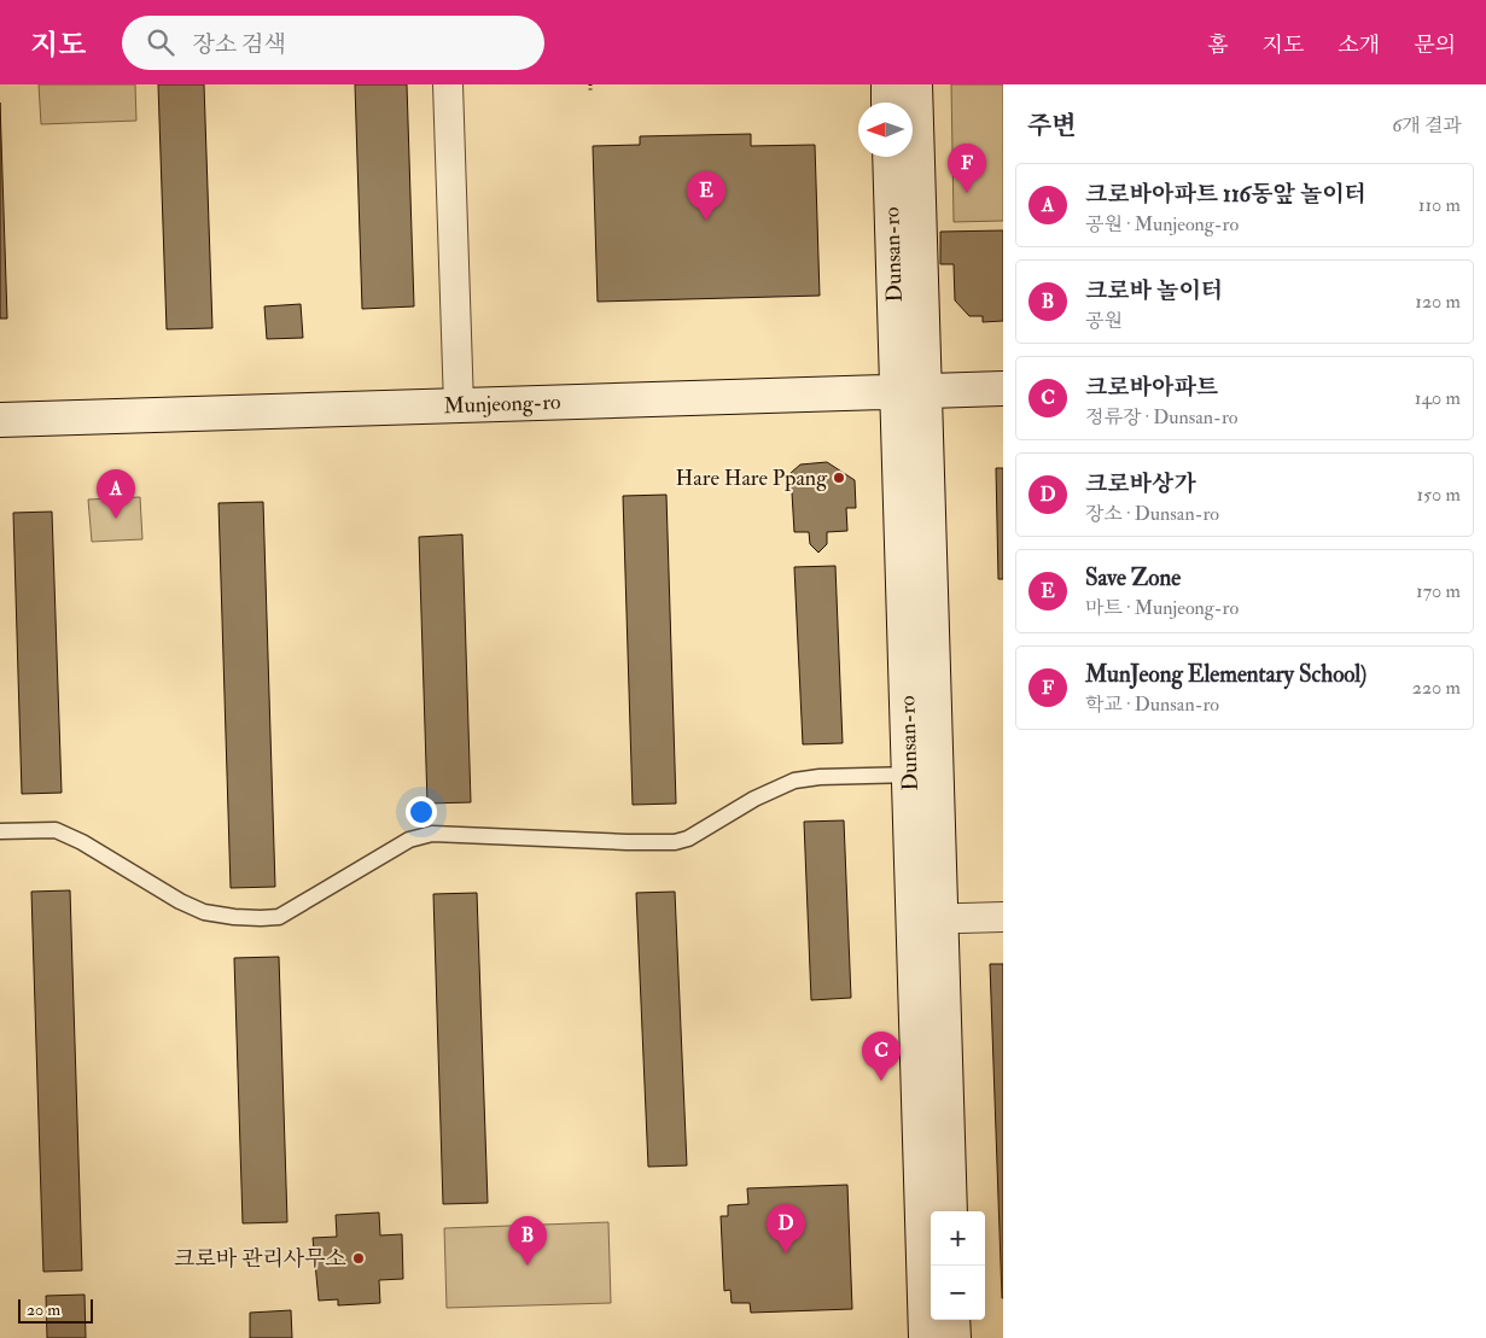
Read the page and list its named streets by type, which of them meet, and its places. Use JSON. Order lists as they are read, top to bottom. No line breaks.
{"streets":{"main road":["Dunsan-ro","Munjeong-ro"]},"crossings":[["Dunsan-ro","Munjeong-ro"]],"places":["Hare Hare Ppang","크로바 관리사무소"],"scale_bar":"20 m","north":"left","page":{"header":"지도","search":"장소 검색","nav":["홈","지도","소개","문의"],"heading":["주변","6개 결과"],"pins":["F","E","A","C","D","B"],"list":[{"mark":"A","name":"크로바아파트 116동앞 놀이터","note":"공원 · Munjeong-ro","value":"110 m"},{"mark":"B","name":"크로바 놀이터","note":"공원","value":"120 m"},{"mark":"C","name":"크로바아파트","note":"정류장 · Dunsan-ro","value":"140 m"},{"mark":"D","name":"크로바상가","note":"장소 · Dunsan-ro","value":"150 m"},{"mark":"E","name":"Save Zone","note":"마트 · Munjeong-ro","value":"170 m"},{"mark":"F","name":"MunJeong Elementary School)","note":"학교 · Dunsan-ro","value":"220 m"}],"map_buttons":["+","−"],"scale":"20 m"}}
